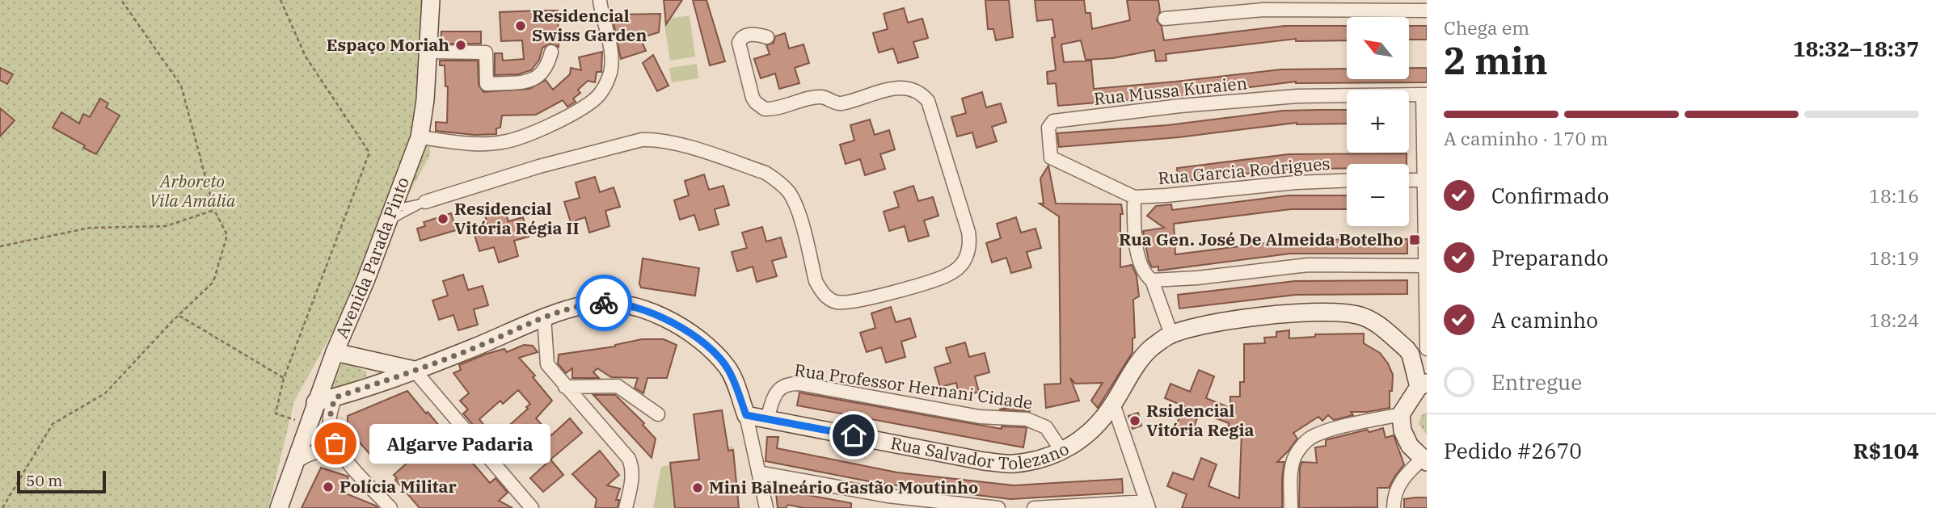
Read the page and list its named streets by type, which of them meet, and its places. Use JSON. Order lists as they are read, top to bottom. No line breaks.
{"streets":{"street":["Rua Mussa Kuraien","Rua Garcia Rodrigues","Avenida Parada Pinto","Rua Professor Hernani Cidade","Rua Salvador Tolezano"]},"crossings":[["Rua Mussa Kuraien","Rua Garcia Rodrigues"],["Rua Professor Hernani Cidade","Rua Salvador Tolezano"]],"parks":["Arboreto Vila Amália"],"places":{"other":["Residencial Swiss Garden","Espaço Moriah","Residencial Vitória Régia II","Rsidencial Vitória Regia","Algarve Padaria","Polícia Militar","Mini Balneário Gastão Moutinho"],"transit":["Rua Gen. José De Almeida Botelho"]},"scale_bar":"50 m","north":"top left","page":{"heading":["2 min","Chega em","18:32–18:37"],"panel":["Pedido #2670","R$104"],"map_buttons":["+","−"],"bar":"A caminho · 170 m","list":[["Confirmado","18:16"],["Preparando","18:19"],["A caminho","18:24"],"Entregue"],"bubble":"Algarve Padaria","scale":"50 m"}}
